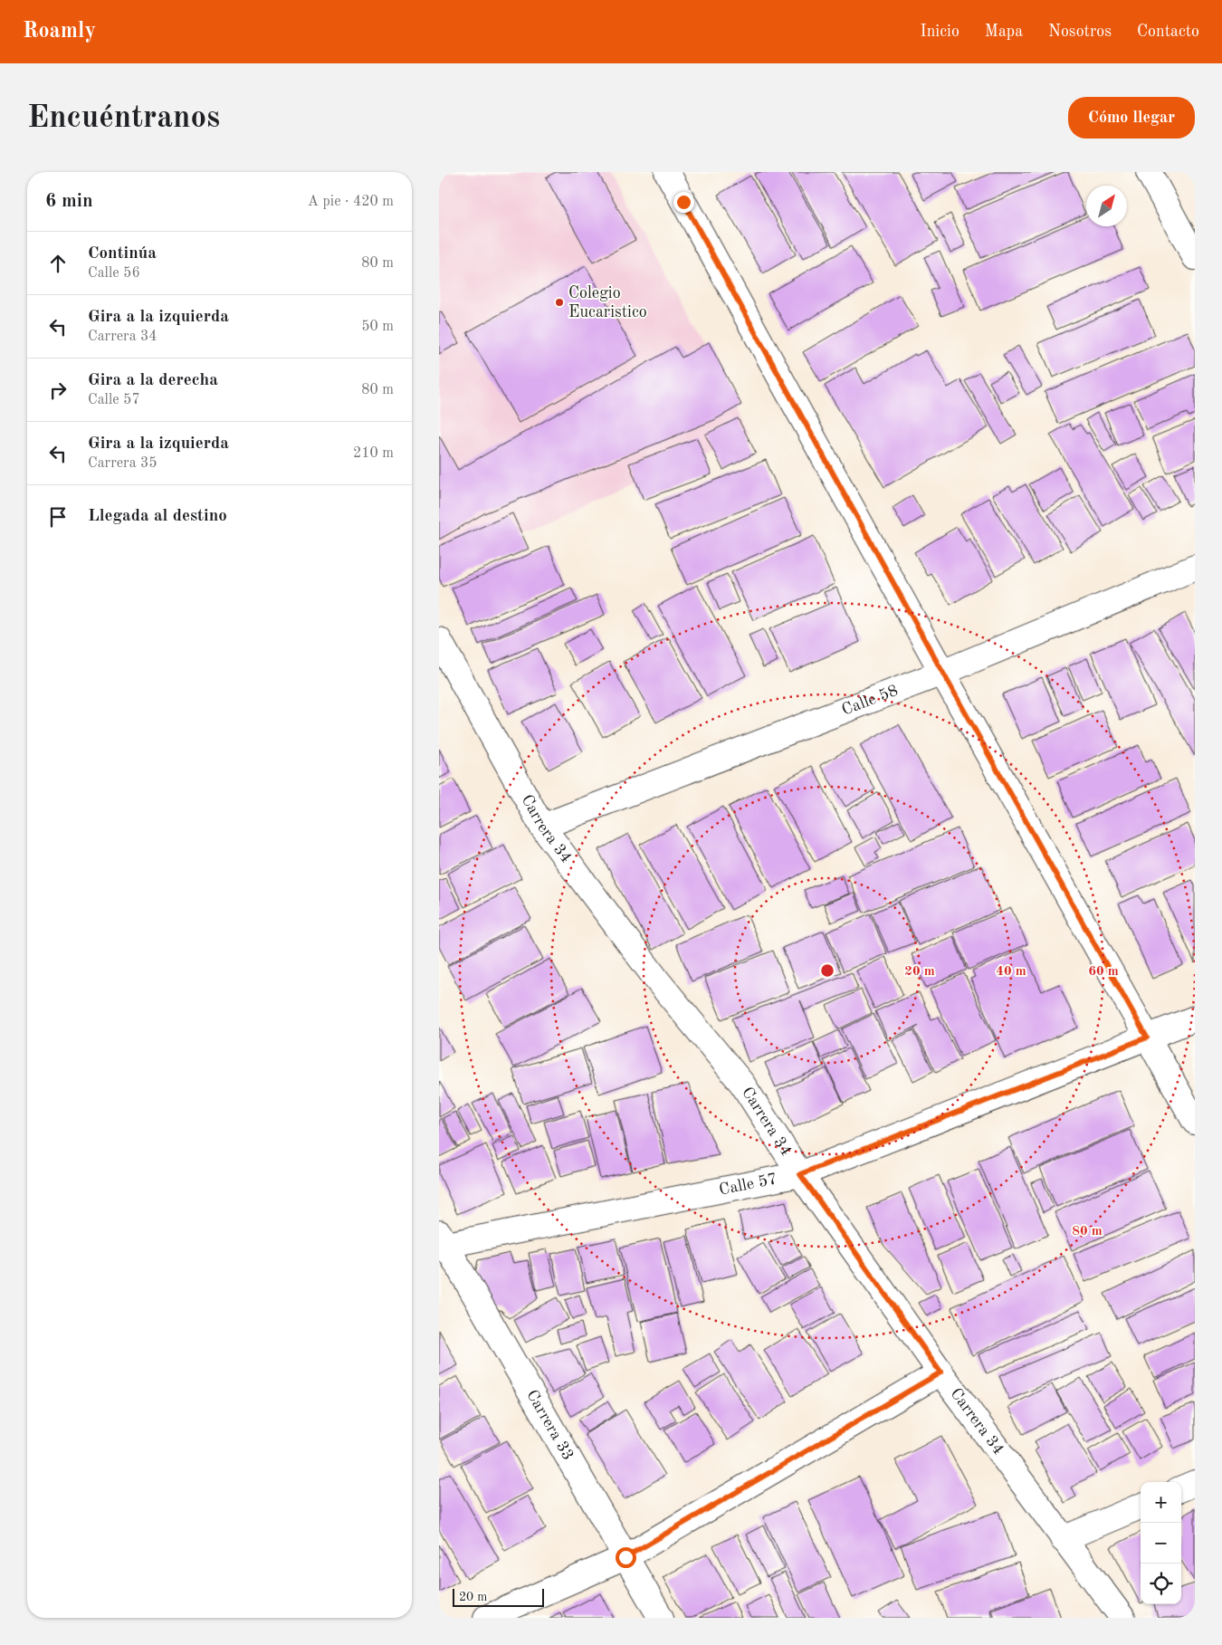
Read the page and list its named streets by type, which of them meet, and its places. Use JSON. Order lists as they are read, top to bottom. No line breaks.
{"streets":{"street":["Calle 58","Carrera 34","Calle 57","Carrera 33"]},"crossings":[["Calle 58","Carrera 34"],["Carrera 34","Calle 57"],["Calle 57","Carrera 33"]],"places":["Colegio Eucaristico"],"scale_bar":"20 m","north":"top right","page":{"header":"Roamly","nav":["Inicio","Mapa","Nosotros","Contacto"],"buttons":"Cómo llegar","title":"Encuéntranos","heading":["6 min","A pie · 420 m"],"list":[["Continúa","Calle 56","80 m"],["Gira a la izquierda","Carrera 34","50 m"],["Gira a la derecha","Calle 57","80 m"],["Gira a la izquierda","Carrera 35","210 m"],"Llegada al destino"],"map_buttons":["+","−"],"scale":"20 m"},"rings":["20 m","40 m","60 m","80 m"]}
